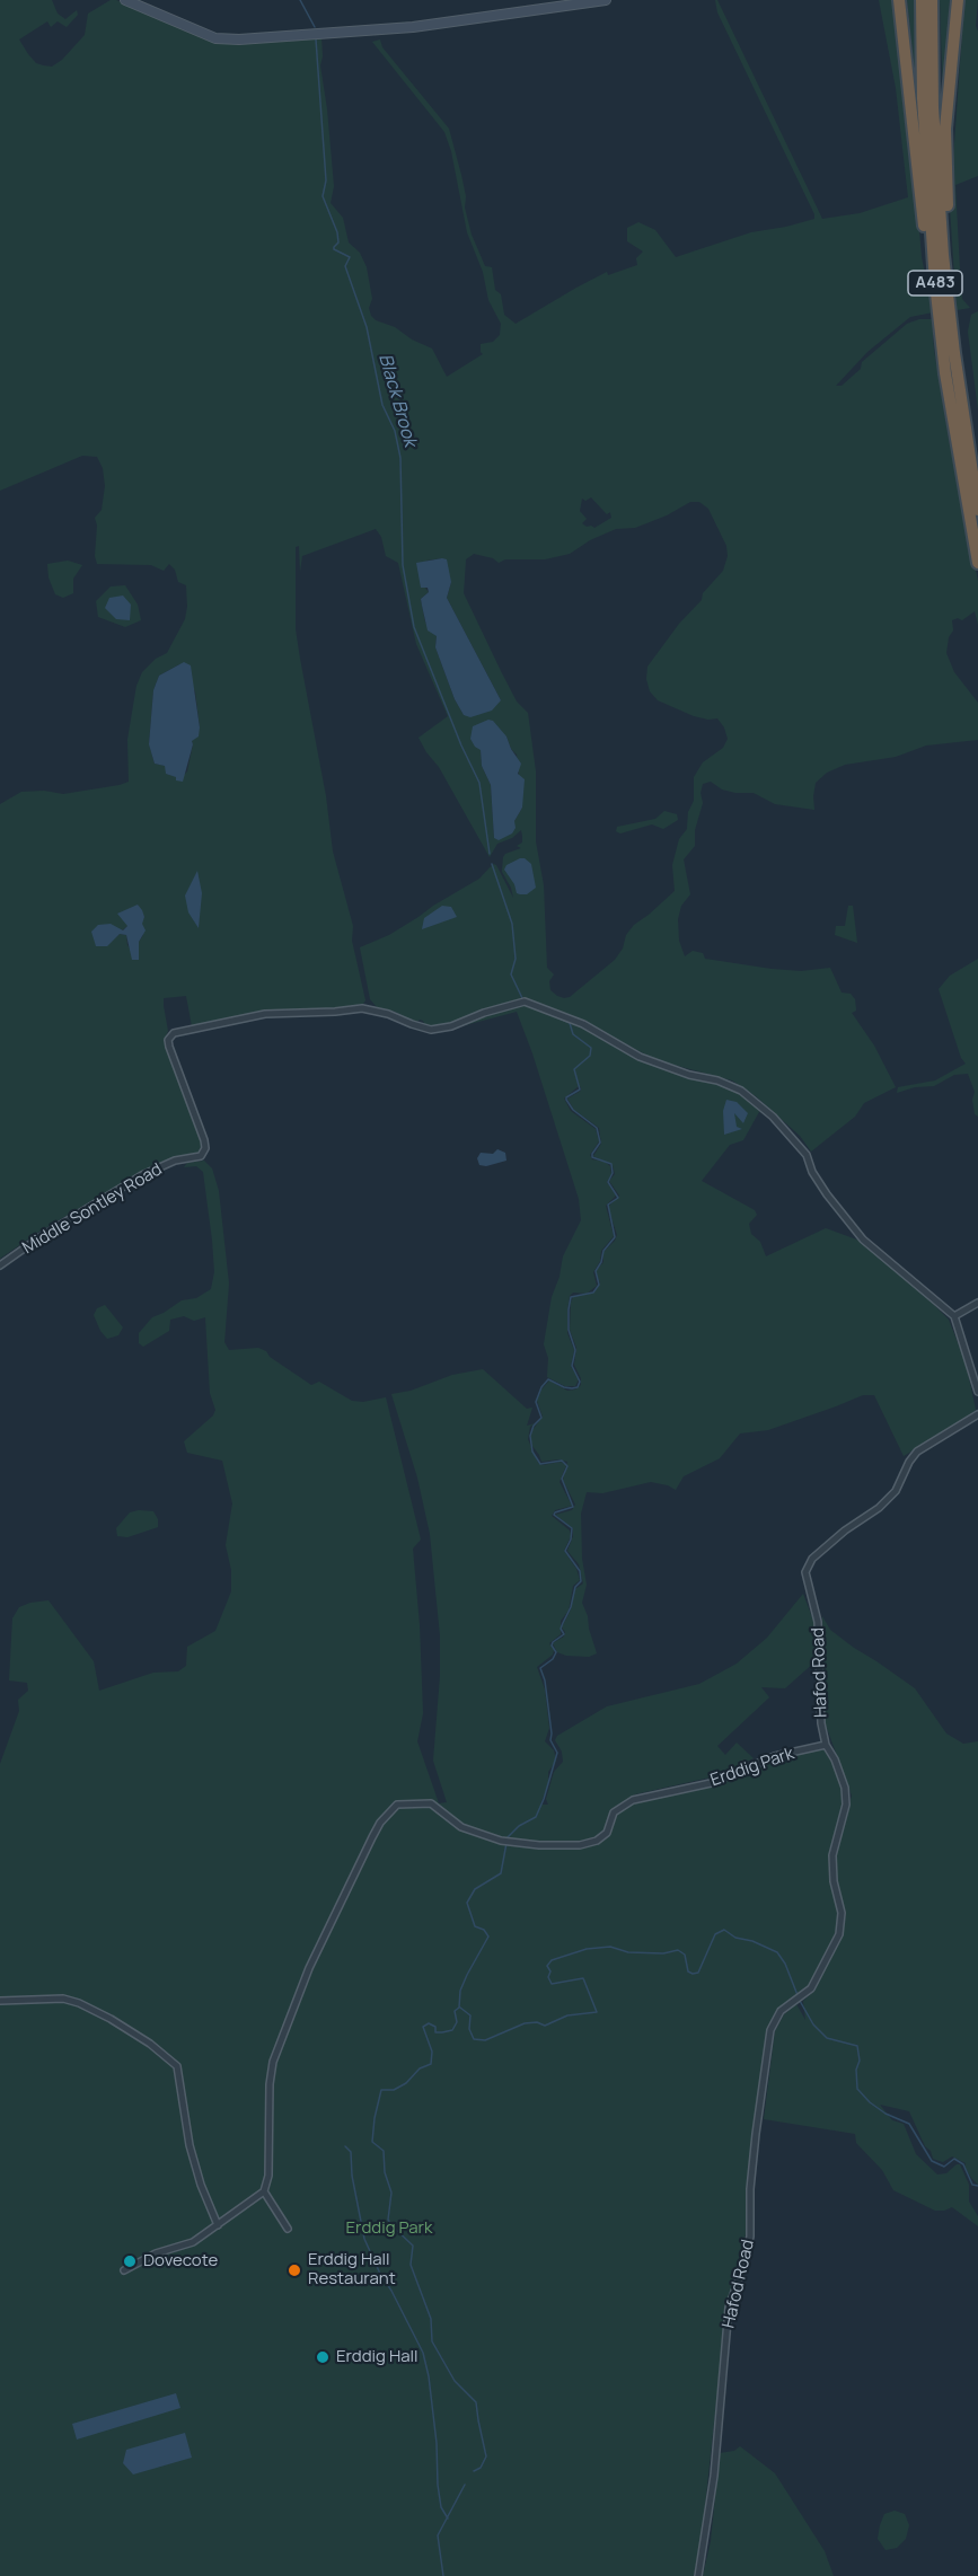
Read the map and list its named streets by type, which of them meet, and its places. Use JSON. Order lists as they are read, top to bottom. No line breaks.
{"streets":{"highway":["A483"],"street":["Middle Sontley Road","Hafod Road","Erddig Park"]},"crossings":[["Hafod Road","Erddig Park"]],"water":["Black Brook"],"parks":["Erddig Park"],"places":["Dovecote","Erddig Hall Restaurant","Erddig Hall"]}
